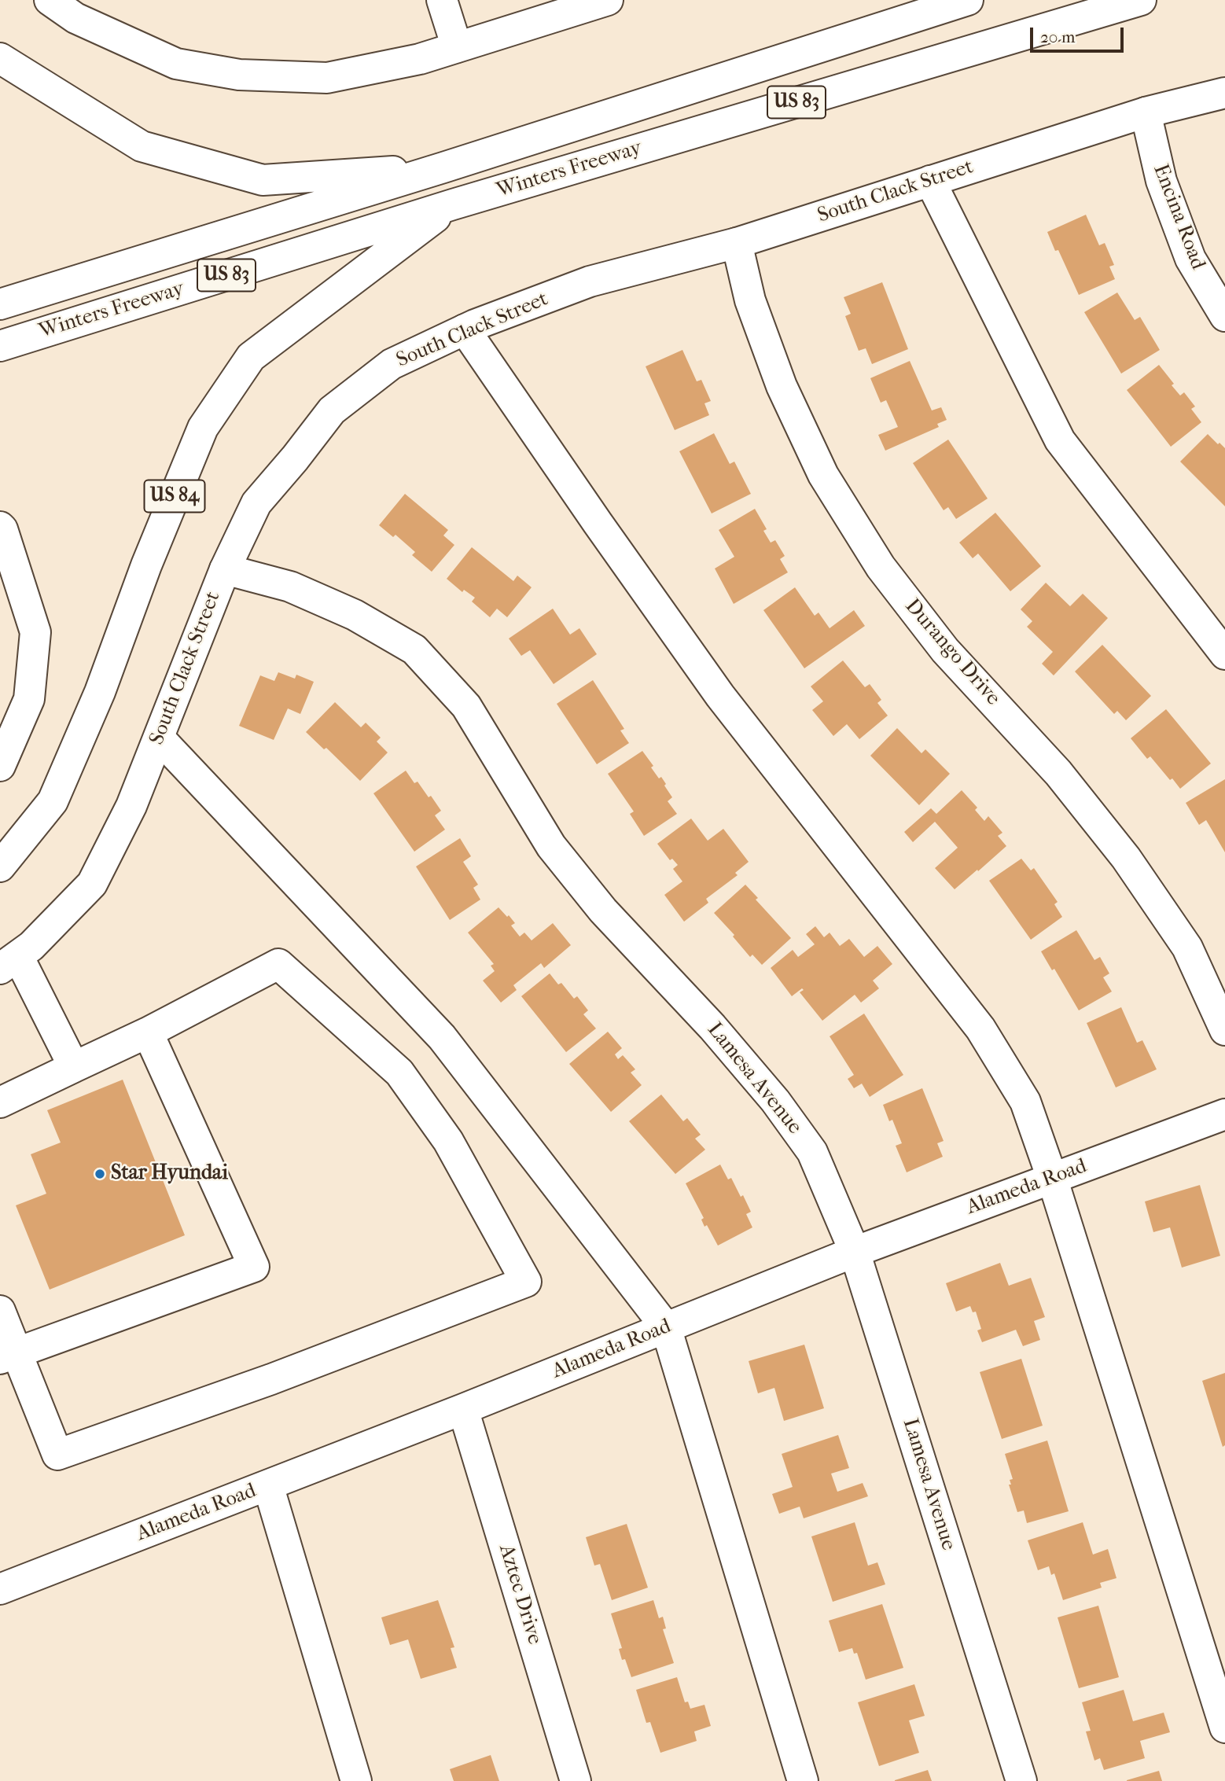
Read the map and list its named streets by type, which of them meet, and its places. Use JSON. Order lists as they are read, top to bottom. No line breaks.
{"streets":{"main road":["US 83","Winters Freeway","South Clack Street","Encina Road","US 84","Durango Drive","Lamesa Avenue","Alameda Road","Aztec Drive"]},"crossings":[["Winters Freeway","US 84"],["South Clack Street","Encina Road"],["South Clack Street","Durango Drive"],["South Clack Street","Lamesa Avenue"],["Lamesa Avenue","Alameda Road"],["Alameda Road","Aztec Drive"]],"places":["Star Hyundai"],"scale_bar":"20 m"}
